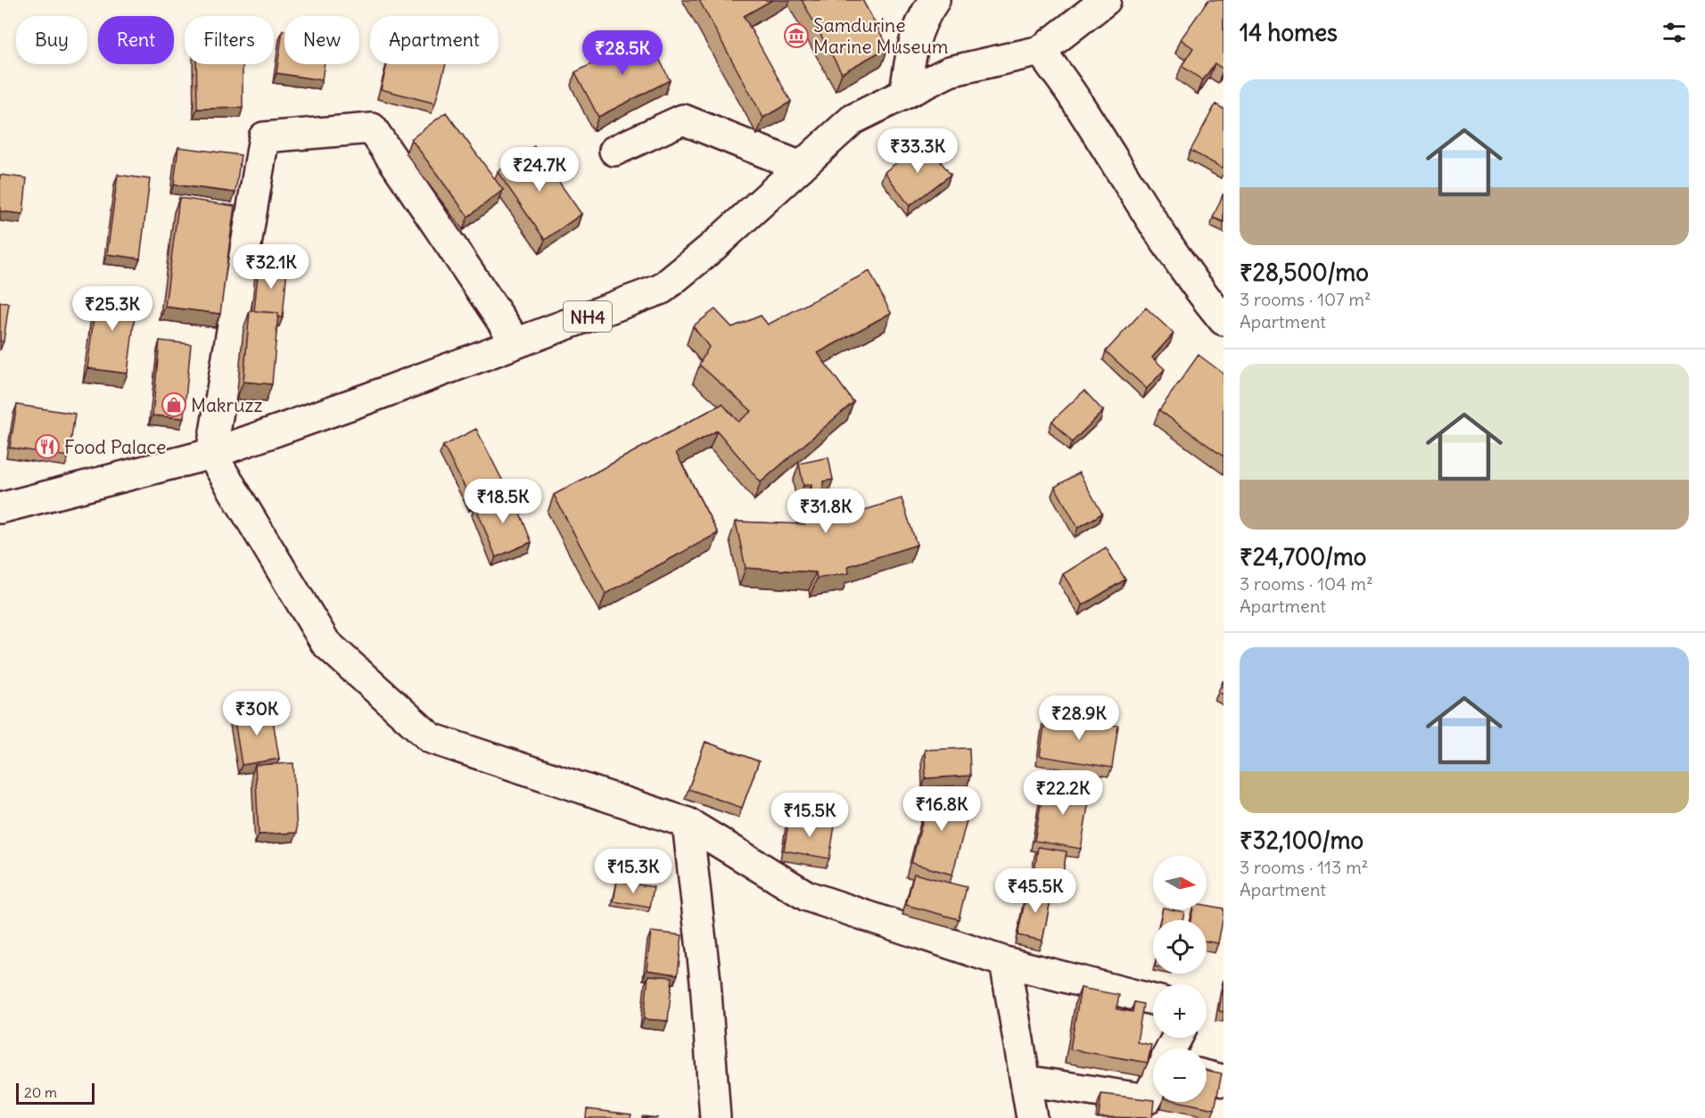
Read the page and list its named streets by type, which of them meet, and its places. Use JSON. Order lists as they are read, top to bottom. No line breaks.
{"streets":{"main road":["NH4"]},"places":{"museum":["Samdurine Marine Museum"],"shop":["Makruzz"],"restaurant":["Food Palace"]},"scale_bar":"20 m","north":"right","page":{"heading":"14 homes","chip":["Buy","Rent","Filters","New","Apartment"],"price":["₹28.5K","₹33.3K","₹24.7K","₹32.1K","₹25.3K","₹18.5K","₹31.8K","₹30K","₹28.9K","₹22.2K","₹16.8K","₹15.5K","₹15.3K","₹45.5K"],"list":[{"name":"₹28,500/mo","note":"3 rooms · 107 m² · Apartment"},{"name":"₹24,700/mo","note":"3 rooms · 104 m² · Apartment"},{"name":"₹32,100/mo","note":"3 rooms · 113 m² · Apartment"}],"map_buttons":["+","−"],"scale":"20 m"}}
